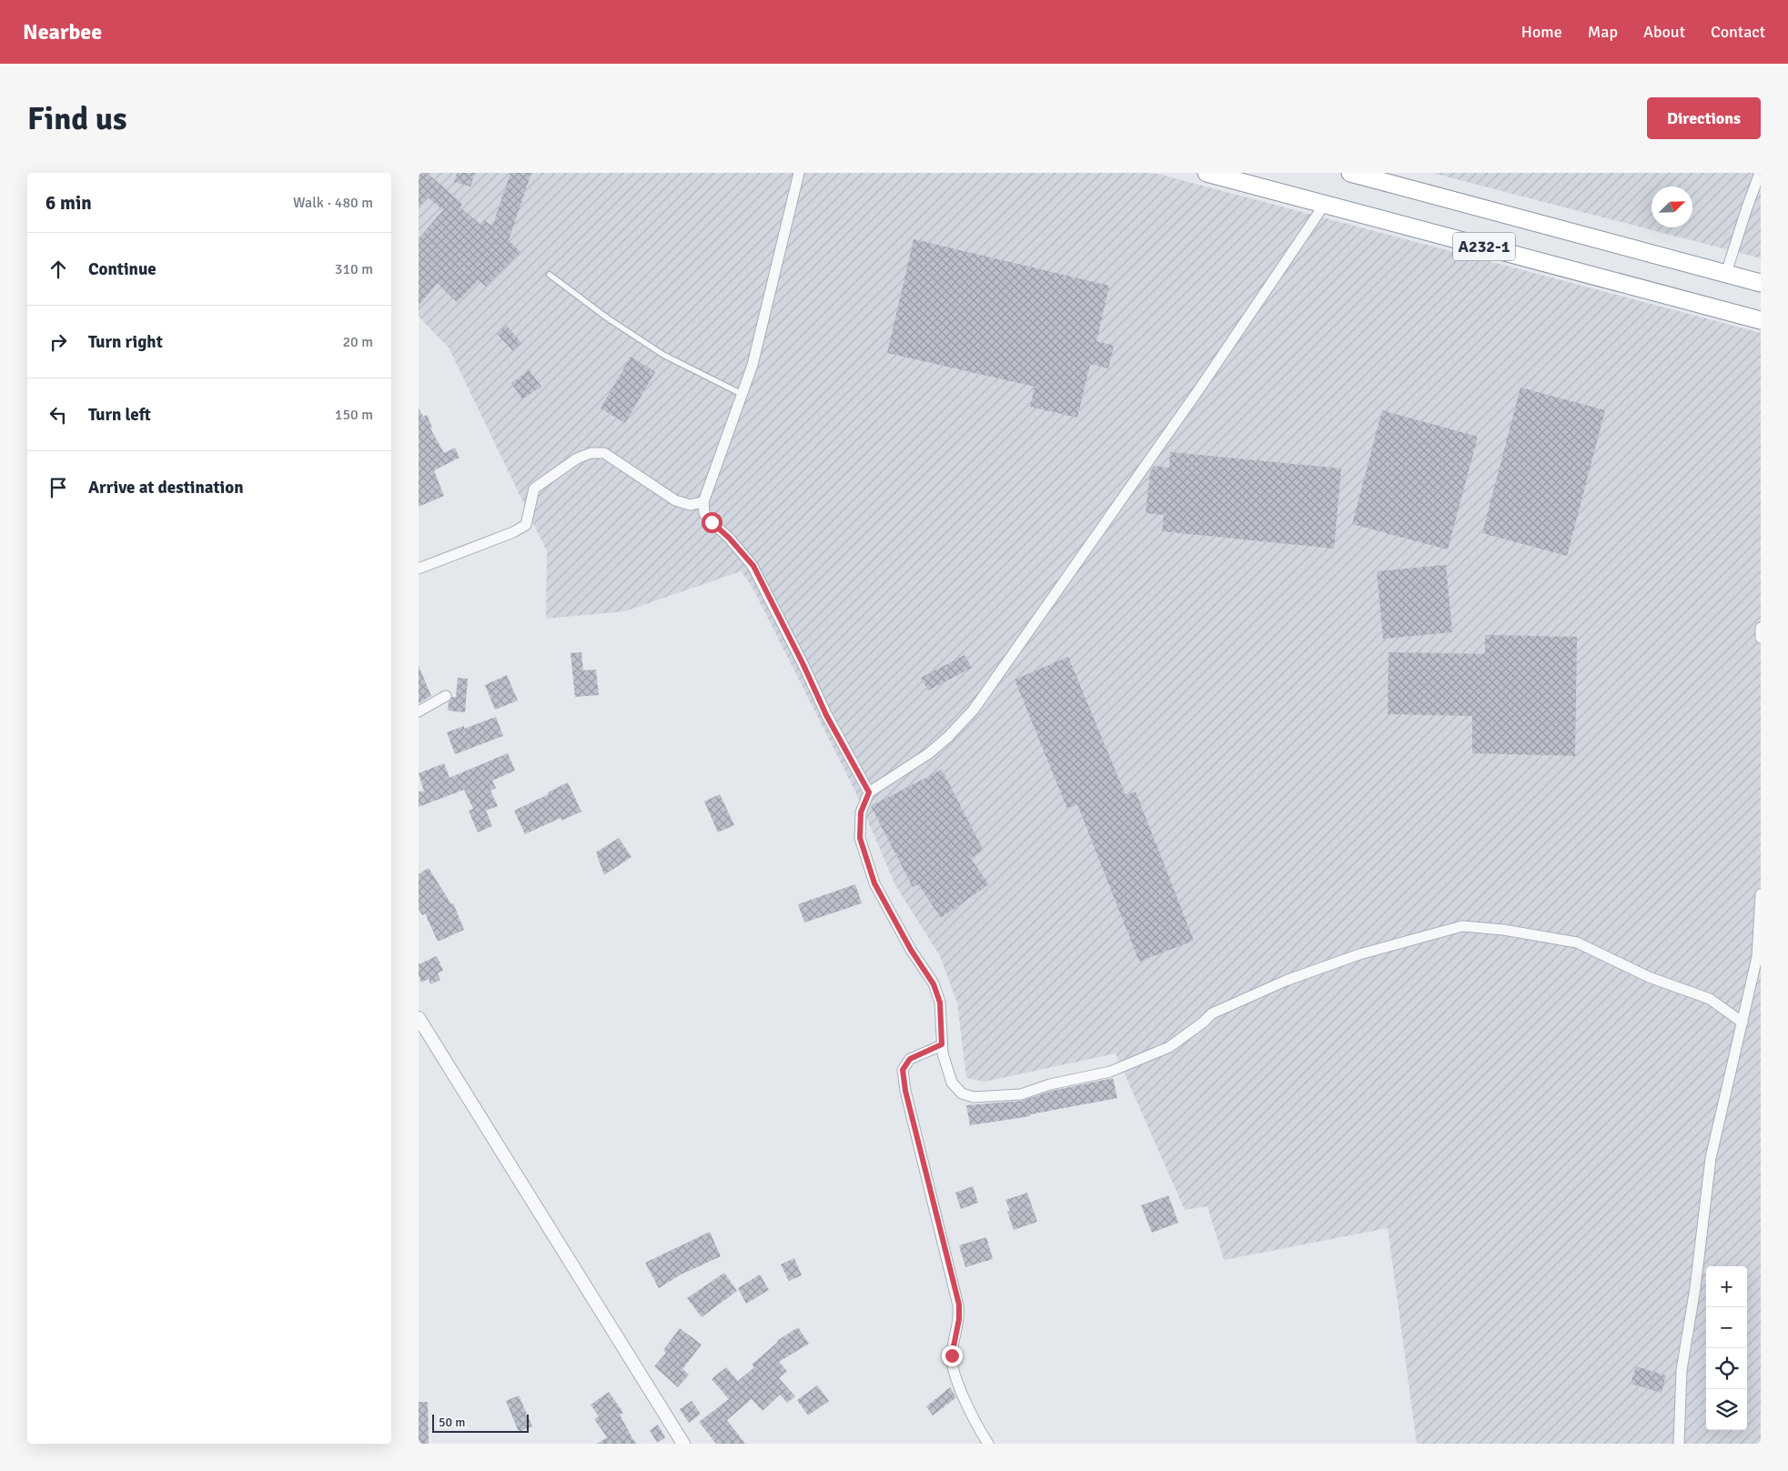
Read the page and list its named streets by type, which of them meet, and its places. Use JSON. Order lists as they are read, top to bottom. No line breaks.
{"streets":{"highway":["A232-1"]},"scale_bar":"50 m","north":"top right","page":{"header":"Nearbee","nav":["Home","Map","About","Contact"],"buttons":"Directions","title":"Find us","heading":["6 min","Walk · 480 m"],"list":[["Continue","310 m"],["Turn right","20 m"],["Turn left","150 m"],"Arrive at destination"],"map_buttons":["+","−"],"scale":"50 m"}}
